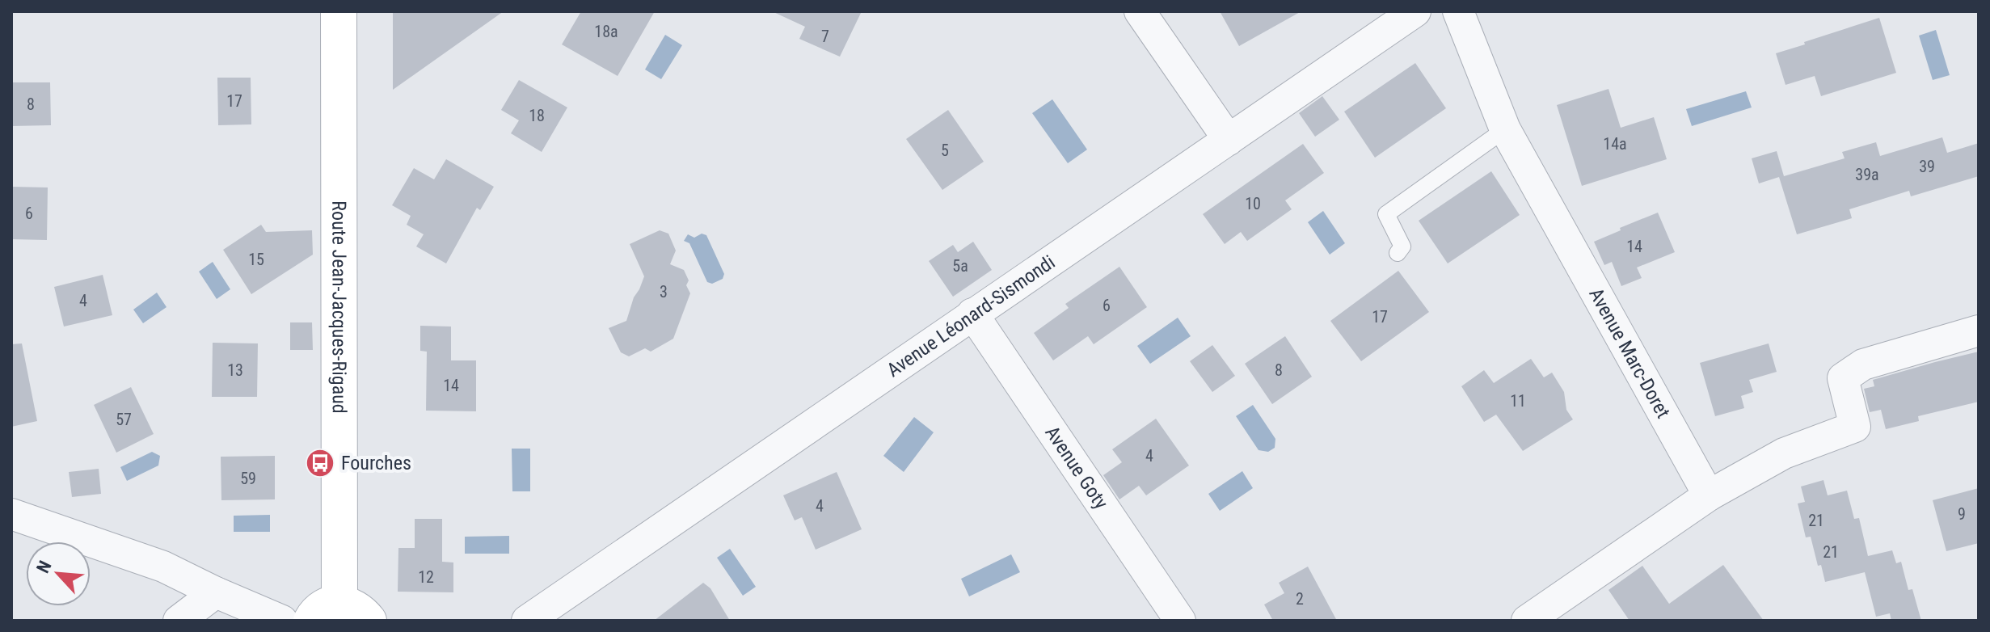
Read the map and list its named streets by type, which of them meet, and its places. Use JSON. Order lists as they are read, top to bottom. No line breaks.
{"streets":{"street":["Route Jean-Jacques-Rigaud","Avenue Léonard-Sismondi","Avenue Marc-Doret","Avenue Goty"]},"crossings":[["Avenue Léonard-Sismondi","Avenue Goty"]],"places":{"bus stop":["Fourches"]},"house_numbers":["18a","7","17","8","18","14a","5","39","39a","10","6","14","15","5a","3","4","6","17","13","8","14","11","57","4","59","4","9","21","21","12","2"],"north":"top left"}
